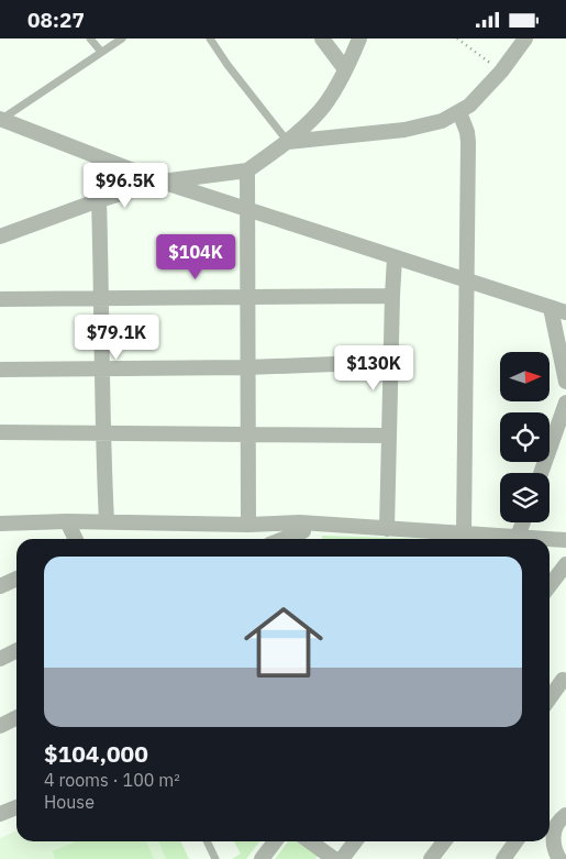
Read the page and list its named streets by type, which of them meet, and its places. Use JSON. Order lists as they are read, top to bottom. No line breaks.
{"north":"right","page":{"status":"08:27","price":["$96.5K","$104K","$79.1K","$130K"],"list":[{"name":"$104,000","note":"4 rooms · 100 m² · House"}]}}
